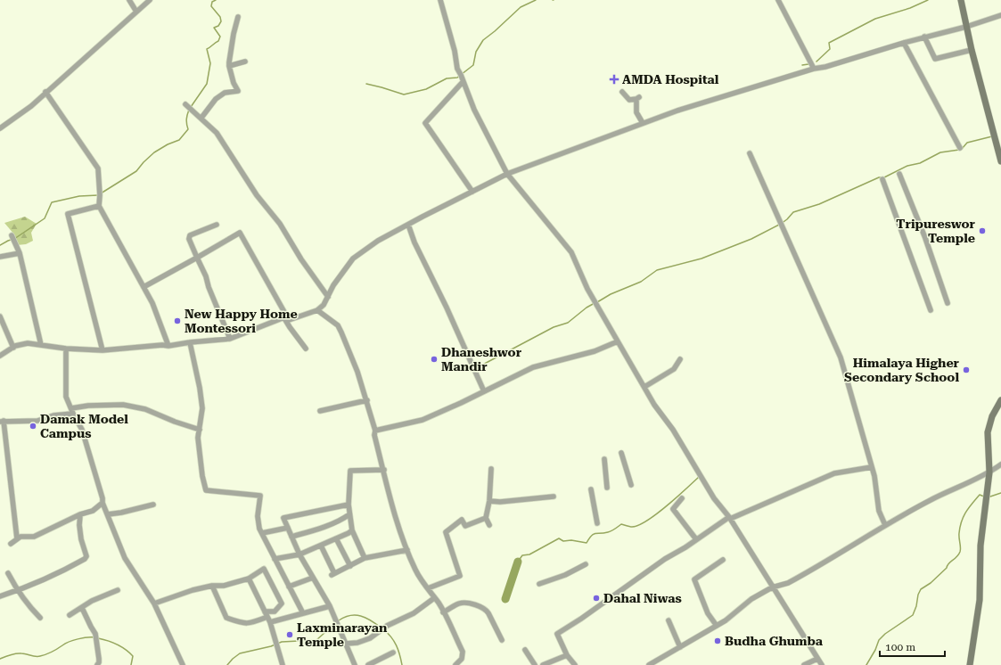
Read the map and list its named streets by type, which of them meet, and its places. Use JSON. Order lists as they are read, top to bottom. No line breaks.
{"places":{"health":["AMDA Hospital"],"other":["Tripureswor Temple","New Happy Home Montessori","Dhaneshwor Mandir","Himalaya Higher Secondary School","Damak Model Campus","Dahal Niwas","Laxminarayan Temple","Budha Ghumba"]},"scale_bar":"100 m"}
